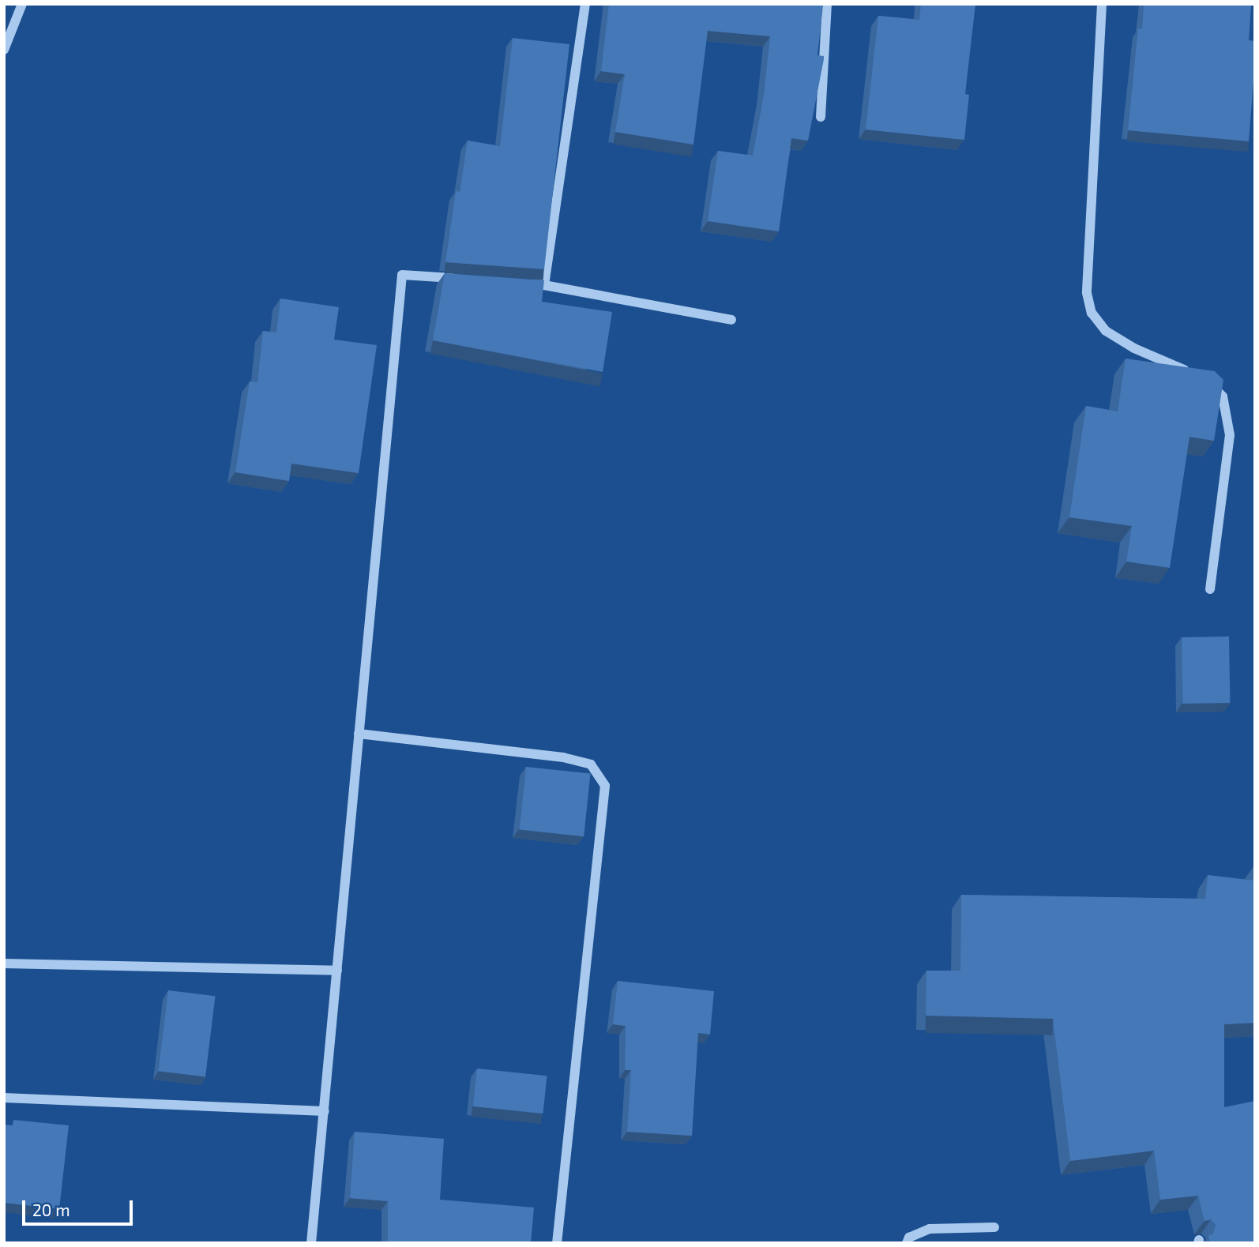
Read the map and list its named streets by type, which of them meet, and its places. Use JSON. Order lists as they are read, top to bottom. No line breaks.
{"scale_bar":"20 m"}
